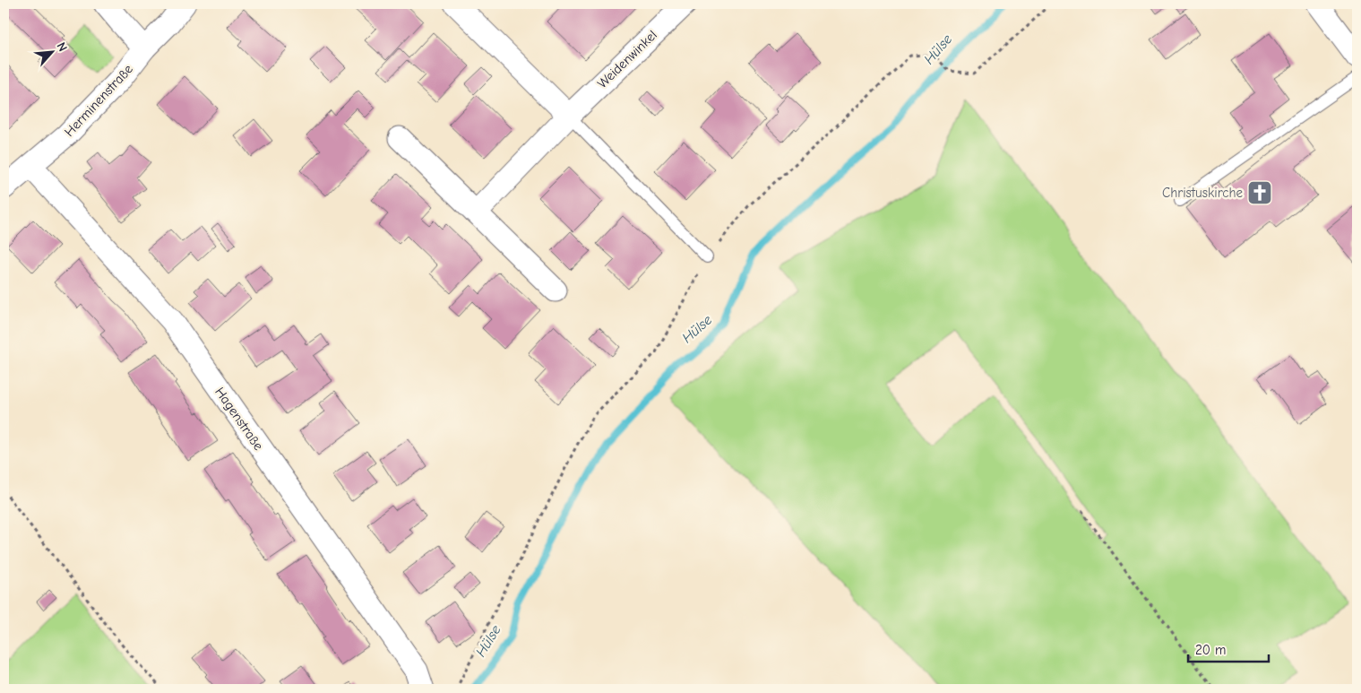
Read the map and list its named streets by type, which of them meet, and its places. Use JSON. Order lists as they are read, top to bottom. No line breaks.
{"streets":{"street":["Weidenwinkel","Herminenstraße","Hagenstraße"]},"crossings":[["Herminenstraße","Hagenstraße"]],"water":["Hülse"],"places":{"church":["Christuskirche"]},"scale_bar":"20 m","north":"top right"}
